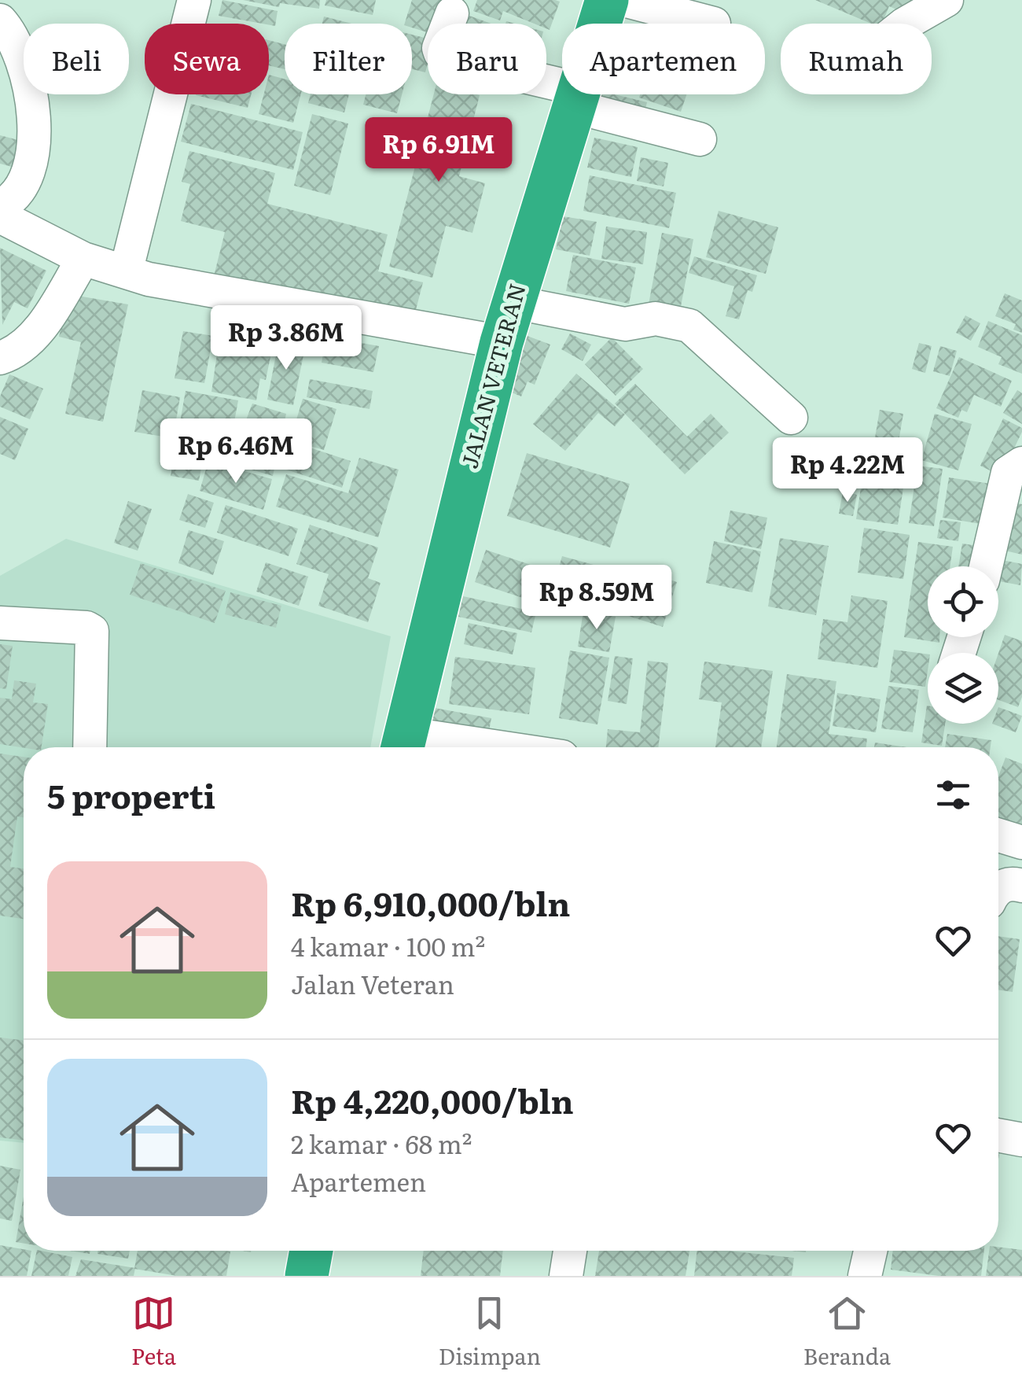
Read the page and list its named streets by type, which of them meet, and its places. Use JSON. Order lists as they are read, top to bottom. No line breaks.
{"streets":{"highway":["JALAN VETERAN"]},"page":{"chip":["Beli","Sewa","Filter","Baru","Apartemen","Rumah"],"price":["Rp 6.91M","Rp 3.86M","Rp 6.46M","Rp 4.22M","Rp 8.59M"],"heading":"5 properti","list":[{"name":"Rp 6,910,000/bln","note":"4 kamar · 100 m² · Jalan Veteran"},{"name":"Rp 4,220,000/bln","note":"2 kamar · 68 m² · Apartemen"}],"tabs":["Peta","Disimpan","Beranda"]}}
